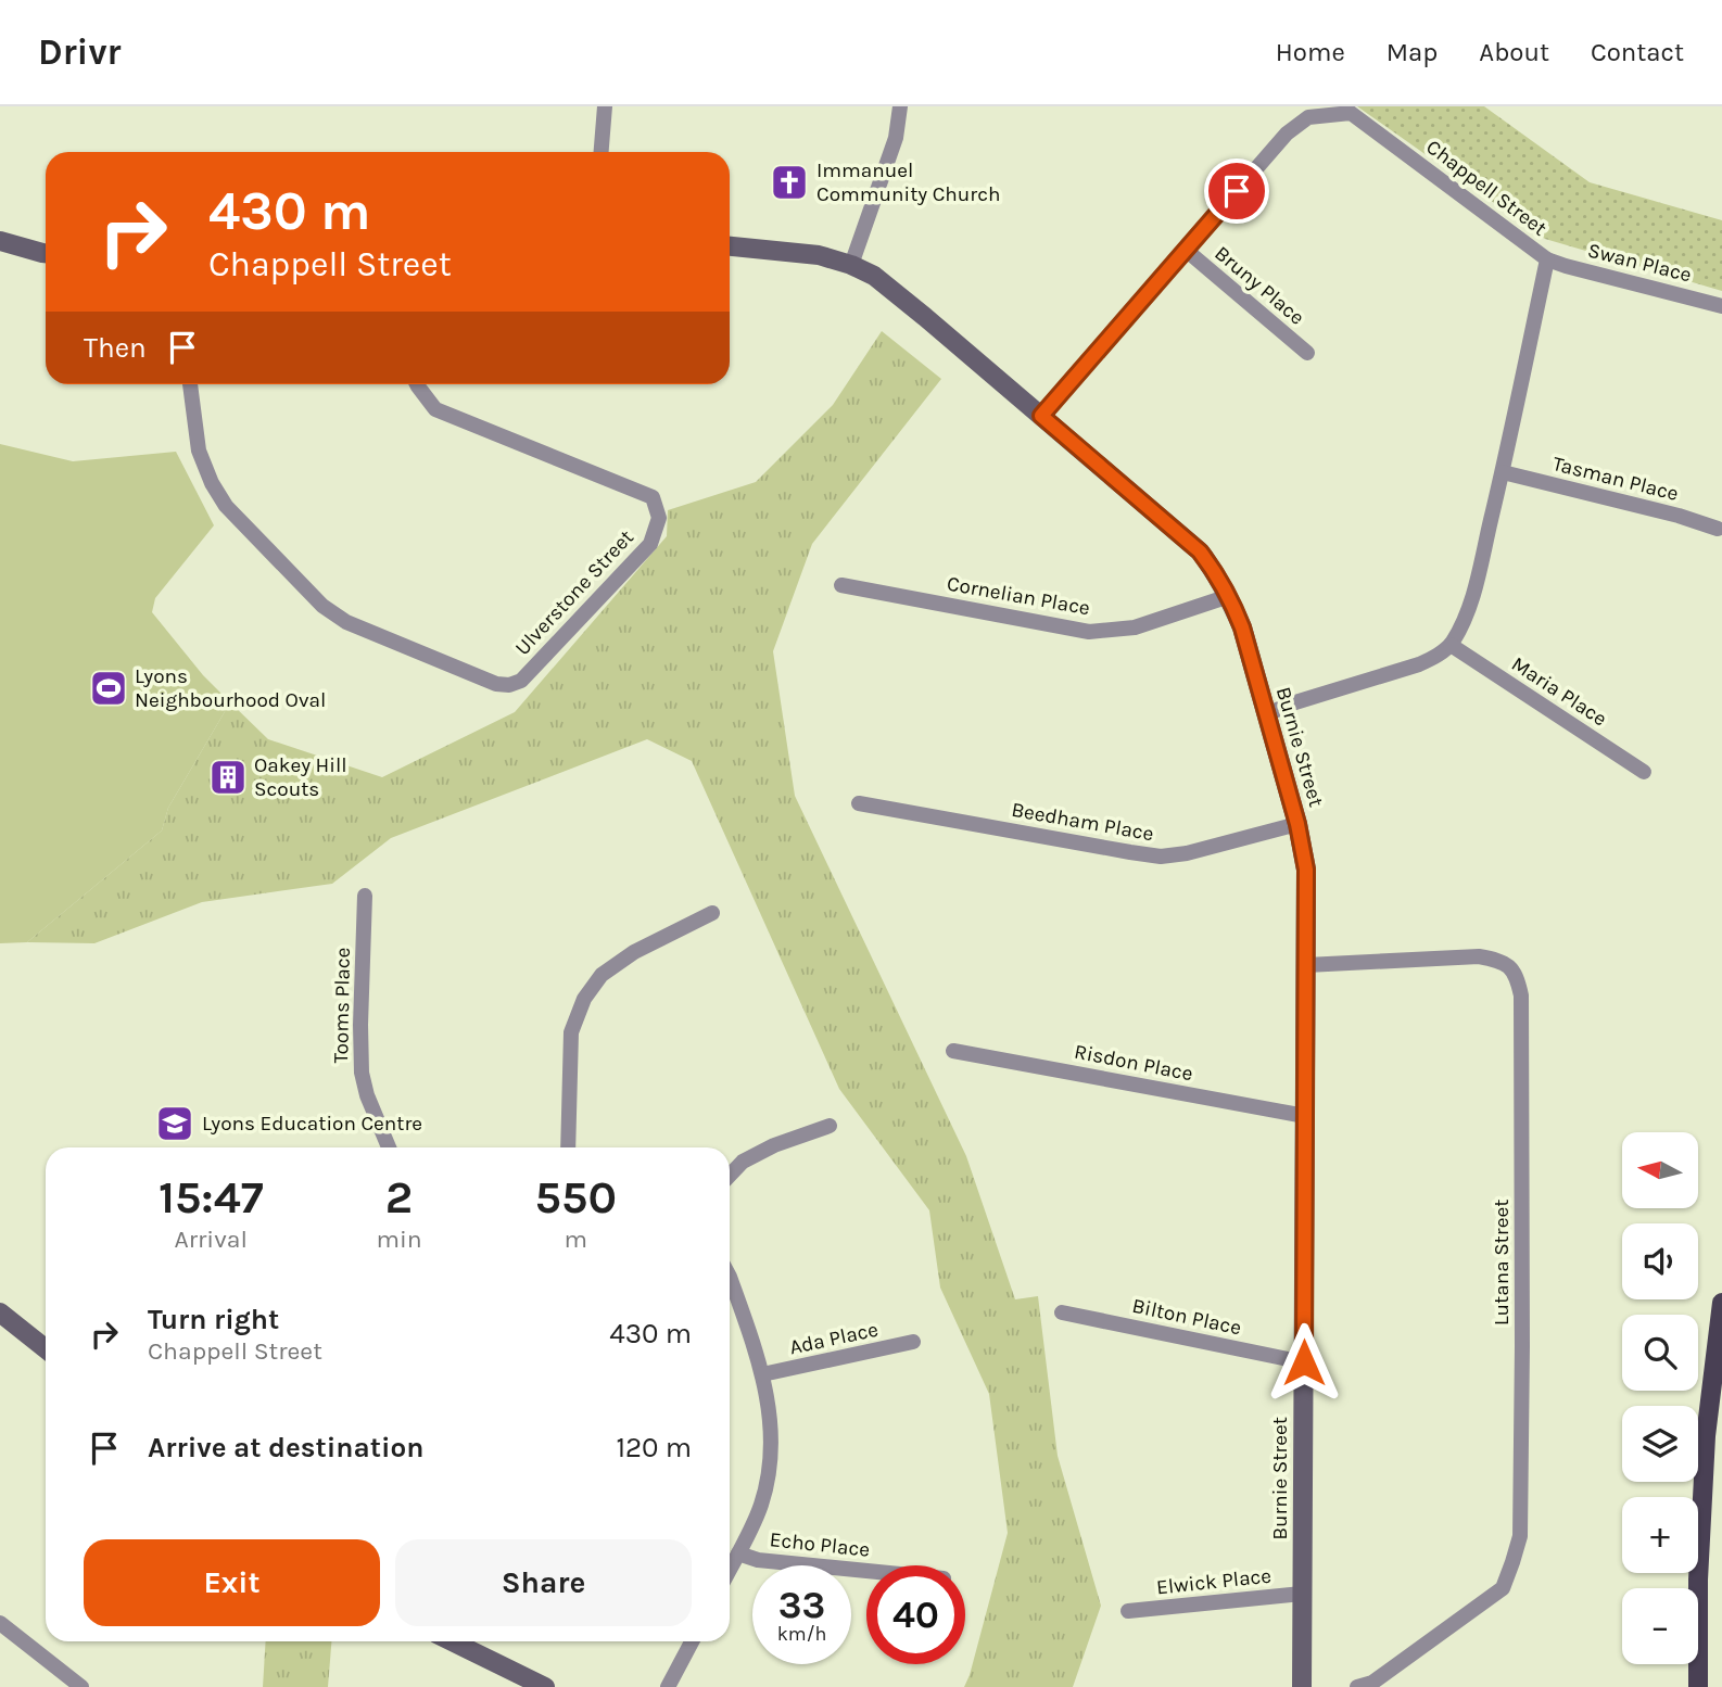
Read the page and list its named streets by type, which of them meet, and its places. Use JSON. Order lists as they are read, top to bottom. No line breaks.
{"streets":{"street":["Chappell Street","Swan Place","Bruny Place","Tasman Place","Ulverstone Street","Cornelian Place","Maria Place","Burnie Street","Beedham Place","Tooms Place","Risdon Place","Lutana Street","Bilton Place","Ada Place","Echo Place","Elwick Place"]},"crossings":[["Chappell Street","Swan Place"],["Chappell Street","Bruny Place"],["Chappell Street","Tasman Place"],["Chappell Street","Maria Place"],["Chappell Street","Burnie Street"],["Cornelian Place","Burnie Street"],["Burnie Street","Beedham Place"],["Burnie Street","Risdon Place"],["Burnie Street","Lutana Street"],["Burnie Street","Bilton Place"],["Burnie Street","Elwick Place"]],"places":{"church":["Immanuel Community Church"],"sports":["Lyons Neighbourhood Oval"],"building":["Oakey Hill Scouts"],"school or university":["Lyons Education Centre"]},"north":"left","page":{"header":"Drivr","nav":["Home","Map","About","Contact"],"turn":["430 m","Chappell Street"],"then":"Then","map_buttons":["+","−"],"eta":["15:47","Arrival","2","min","550","m"],"list":[{"name":"Turn right","note":"Chappell Street","value":"430 m"},{"name":"Arrive at destination","value":"120 m"}],"buttons":["Exit","Share"],"speed":"33 km/h","limit":"40"}}
